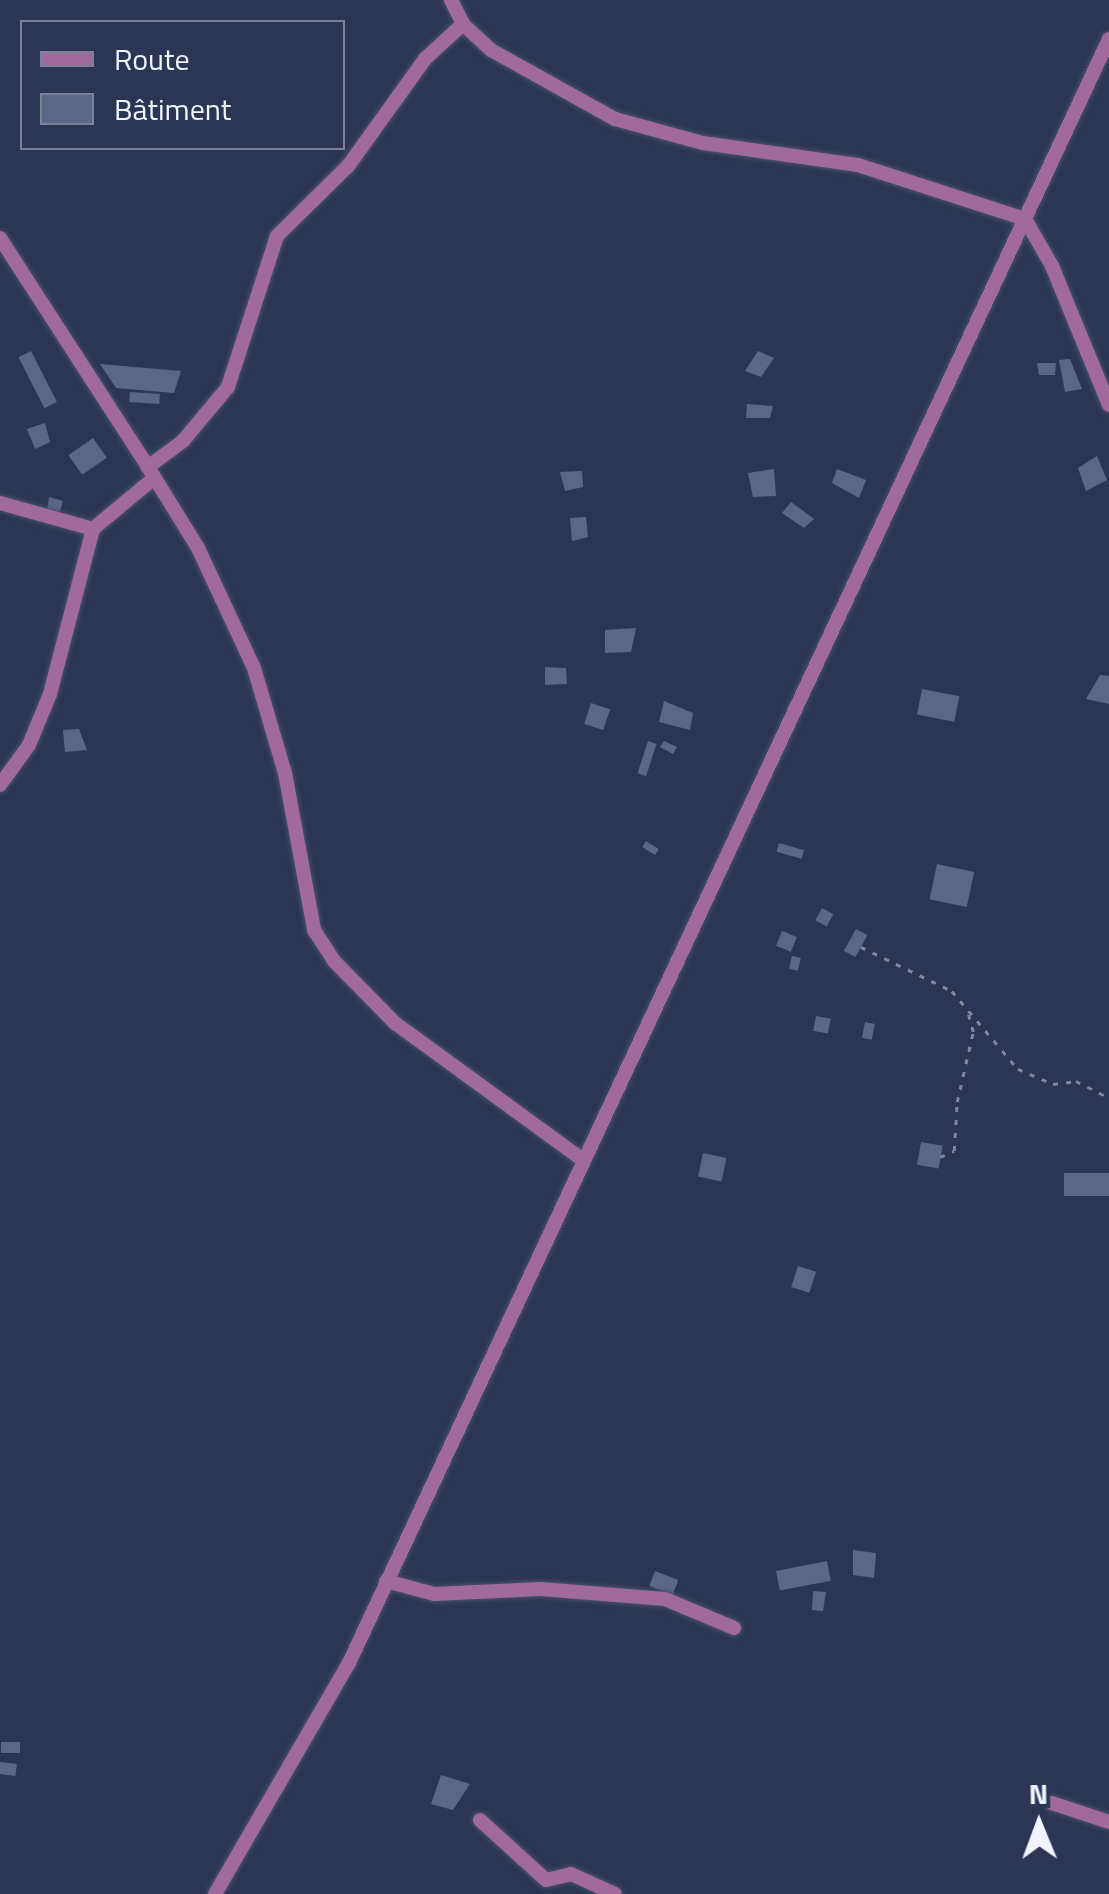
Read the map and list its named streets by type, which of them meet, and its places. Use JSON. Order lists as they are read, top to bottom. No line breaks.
{"legend":["Route","Bâtiment"],"north":"top"}
